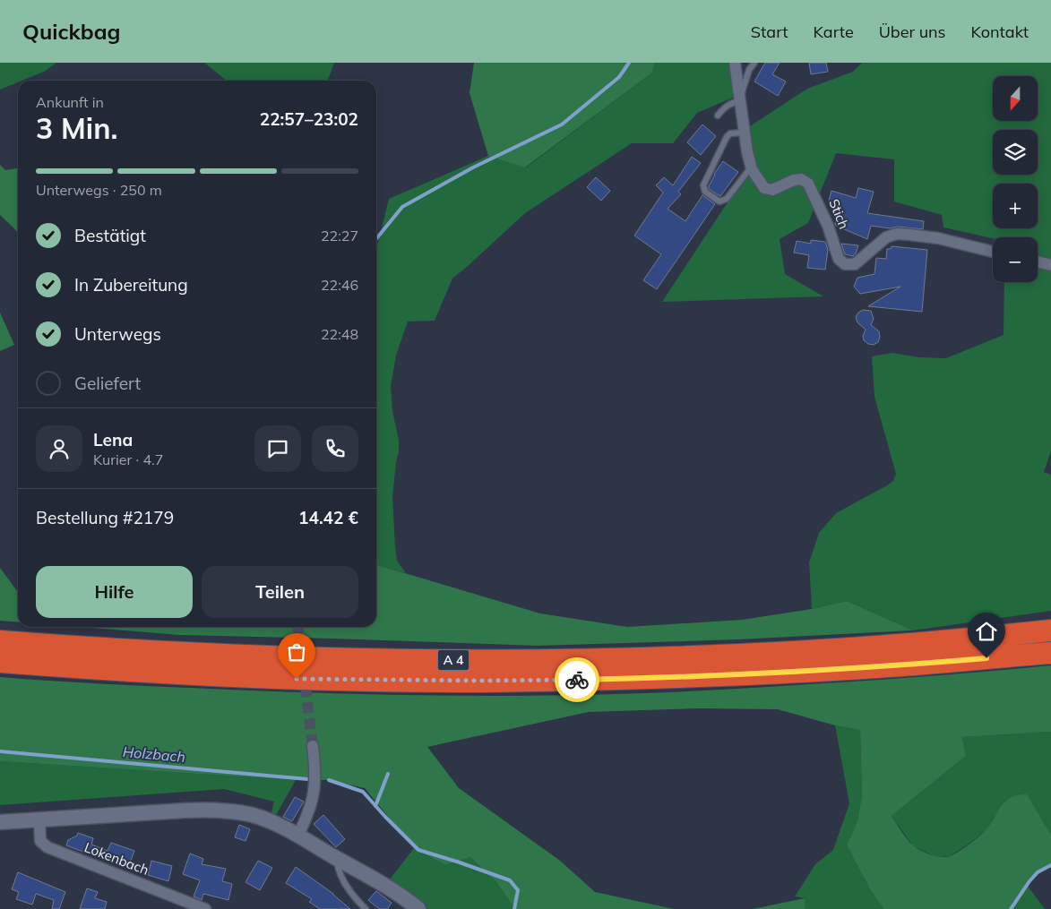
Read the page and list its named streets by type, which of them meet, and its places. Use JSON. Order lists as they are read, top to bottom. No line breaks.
{"streets":{"highway":["A 4"],"street":["Stich","Lokenbach"]},"water":["Holzbach"],"north":"bottom","page":{"header":"Quickbag","nav":["Start","Karte","Über uns","Kontakt"],"map_buttons":["+","−"],"heading":["3 Min.","Ankunft in","22:57–23:02"],"panel":["Lena","Kurier · 4.7","Bestellung #2179","14.42 €"],"bar":"Unterwegs · 250 m","list":[["Bestätigt","22:27"],["In Zubereitung","22:46"],["Unterwegs","22:48"],"Geliefert"],"buttons":["Hilfe","Teilen"]}}
